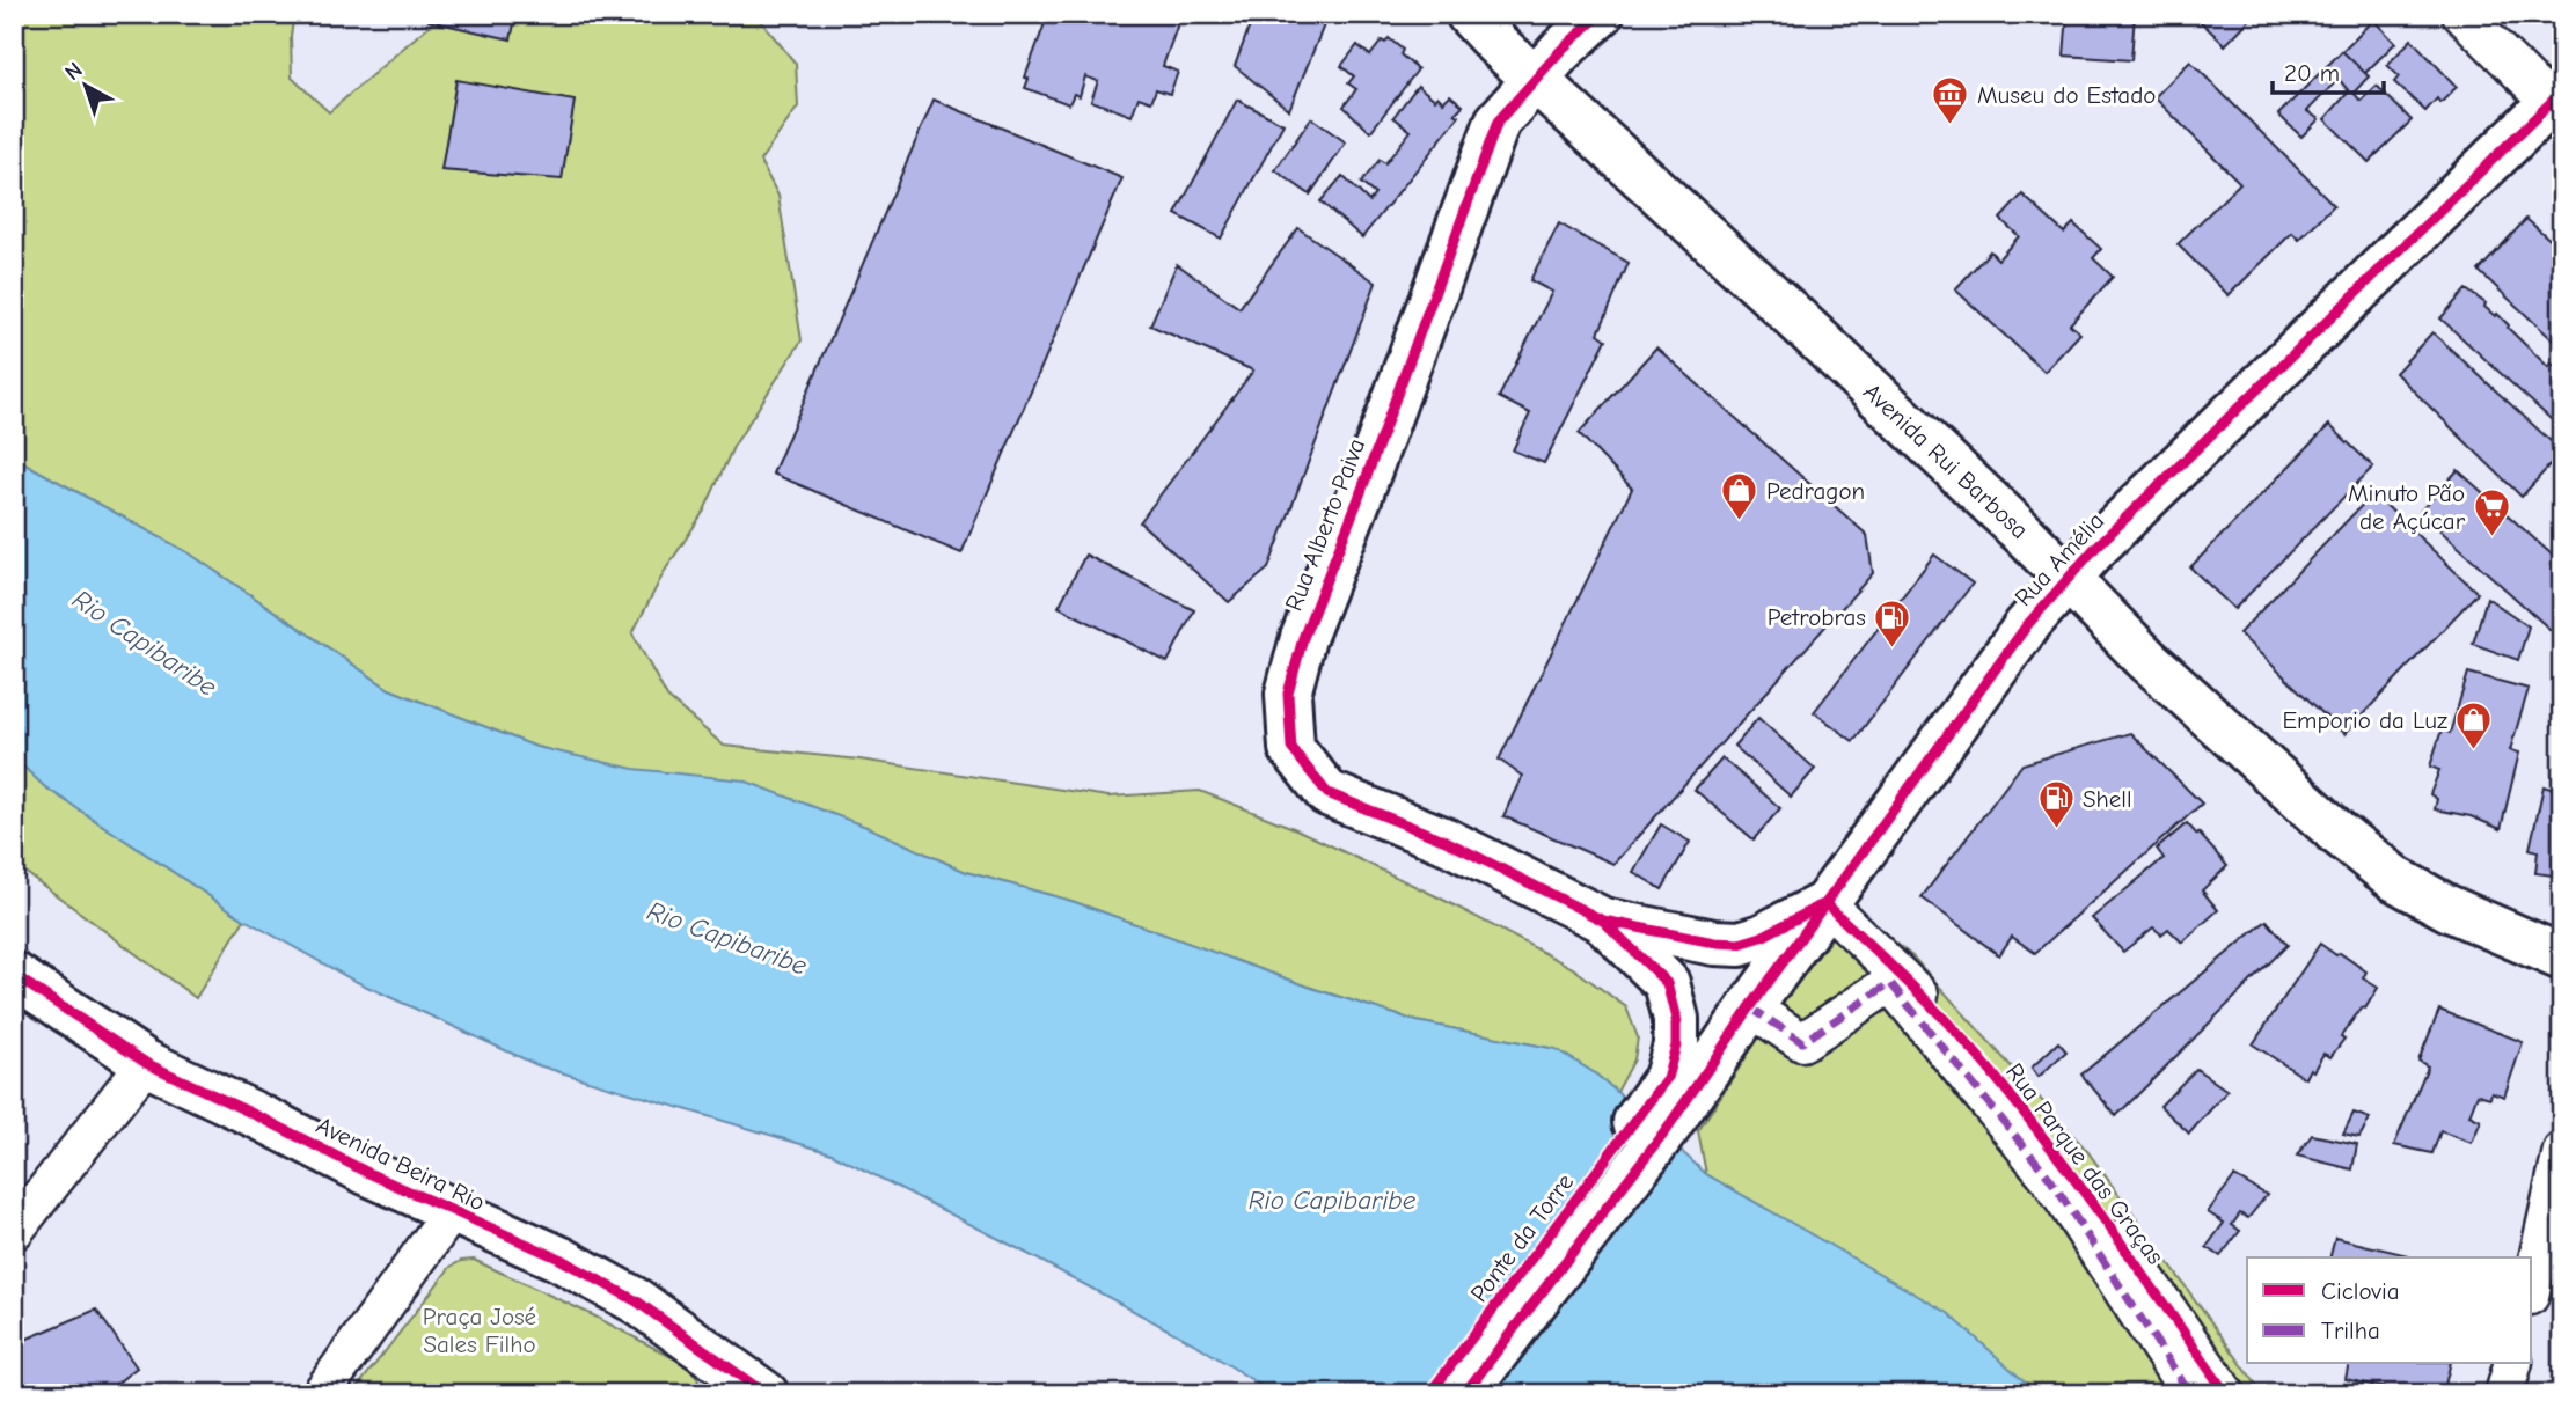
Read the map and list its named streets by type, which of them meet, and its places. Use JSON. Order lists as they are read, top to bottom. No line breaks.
{"streets":{"main road":["Avenida Rui Barbosa","Rua Alberto Paiva","Rua Amélia","Avenida Beira Rio","Ponte da Torre"],"street":["Rua Parque das Graças"]},"crossings":[["Avenida Rui Barbosa","Rua Alberto Paiva"],["Avenida Rui Barbosa","Rua Amélia"],["Rua Alberto Paiva","Rua Amélia"],["Rua Alberto Paiva","Rua Parque das Graças"],["Rua Alberto Paiva","Ponte da Torre"],["Rua Amélia","Rua Parque das Graças"],["Rua Amélia","Ponte da Torre"]],"water":["Rio Capibaribe"],"parks":["Praça José Sales Filho"],"places":{"museum":["Museu do Estado"],"shop":["Pedragon","Emporio da Luz"],"supermarket":["Minuto Pão de Açúcar"],"fuel station":["Petrobras","Shell"]},"legend":["Ciclovia","Trilha"],"scale_bar":"20 m","north":"top left"}
